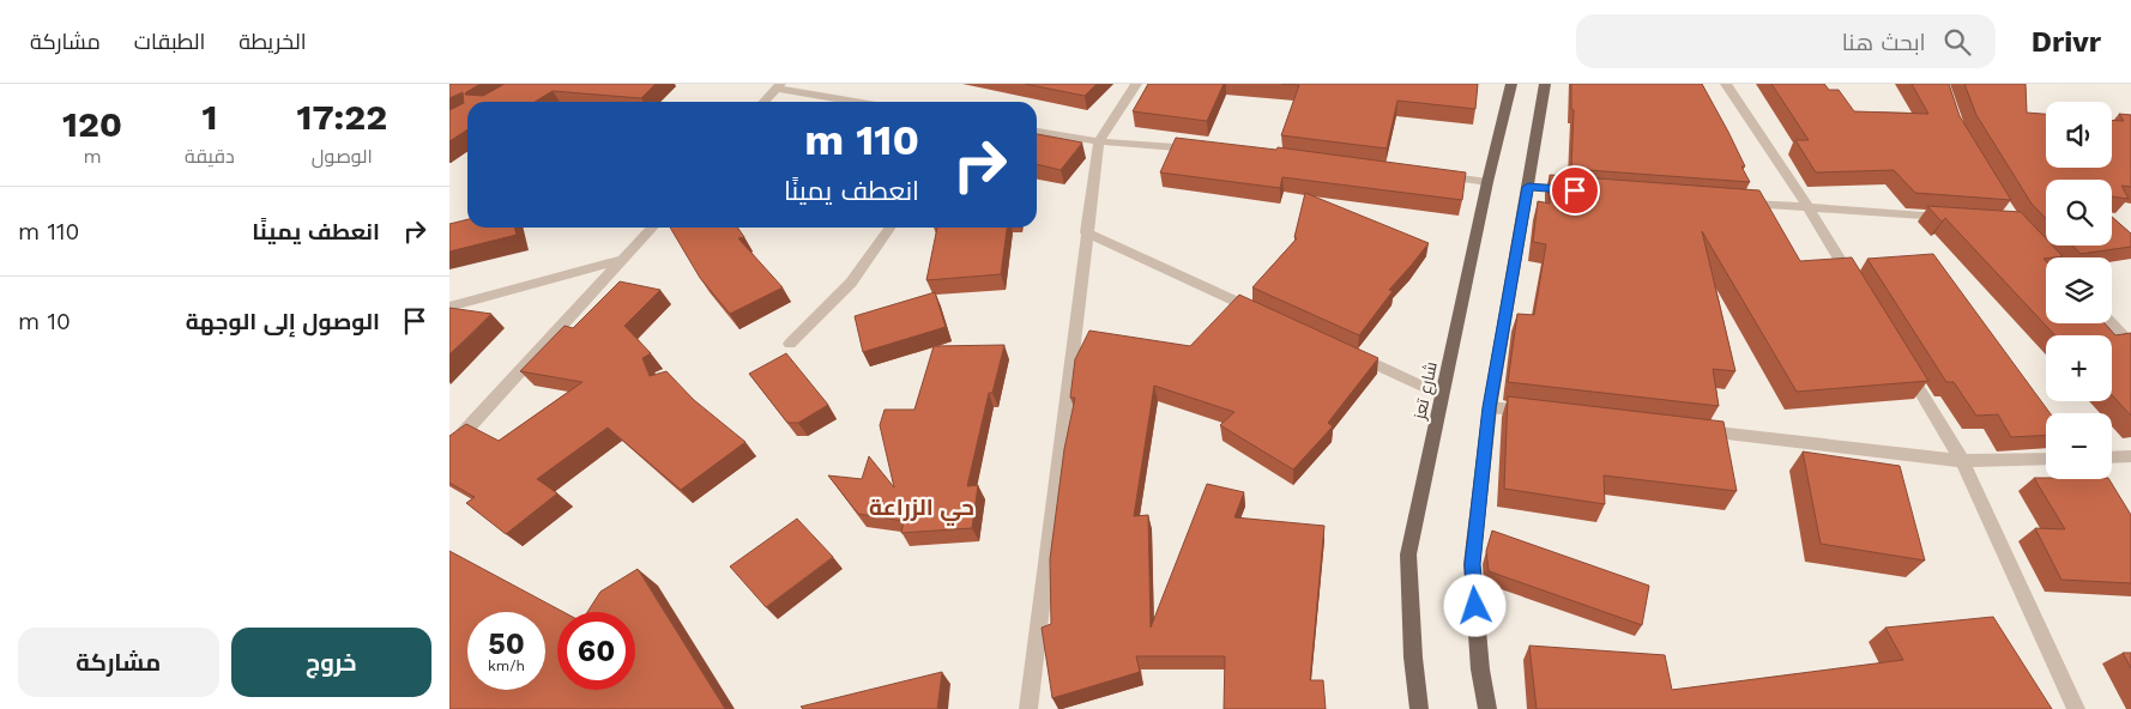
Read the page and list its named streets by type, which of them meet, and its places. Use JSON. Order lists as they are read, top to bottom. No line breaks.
{"streets":{"main road":["شارع تعز"]},"districts":["حي الزراعة"],"page":{"header":"Drivr","search":"ابحث هنا","nav":["الخريطة","الطبقات","مشاركة"],"eta":["17:22","الوصول","1","دقيقة","120","m"],"map_buttons":["+","−"],"turn":["110 m","انعطف يمينًا"],"list":[{"name":"انعطف يمينًا","value":"110 m"},{"name":"الوصول إلى الوجهة","value":"10 m"}],"speed":"50 km/h","limit":"60","buttons":["خروج","مشاركة"]}}
